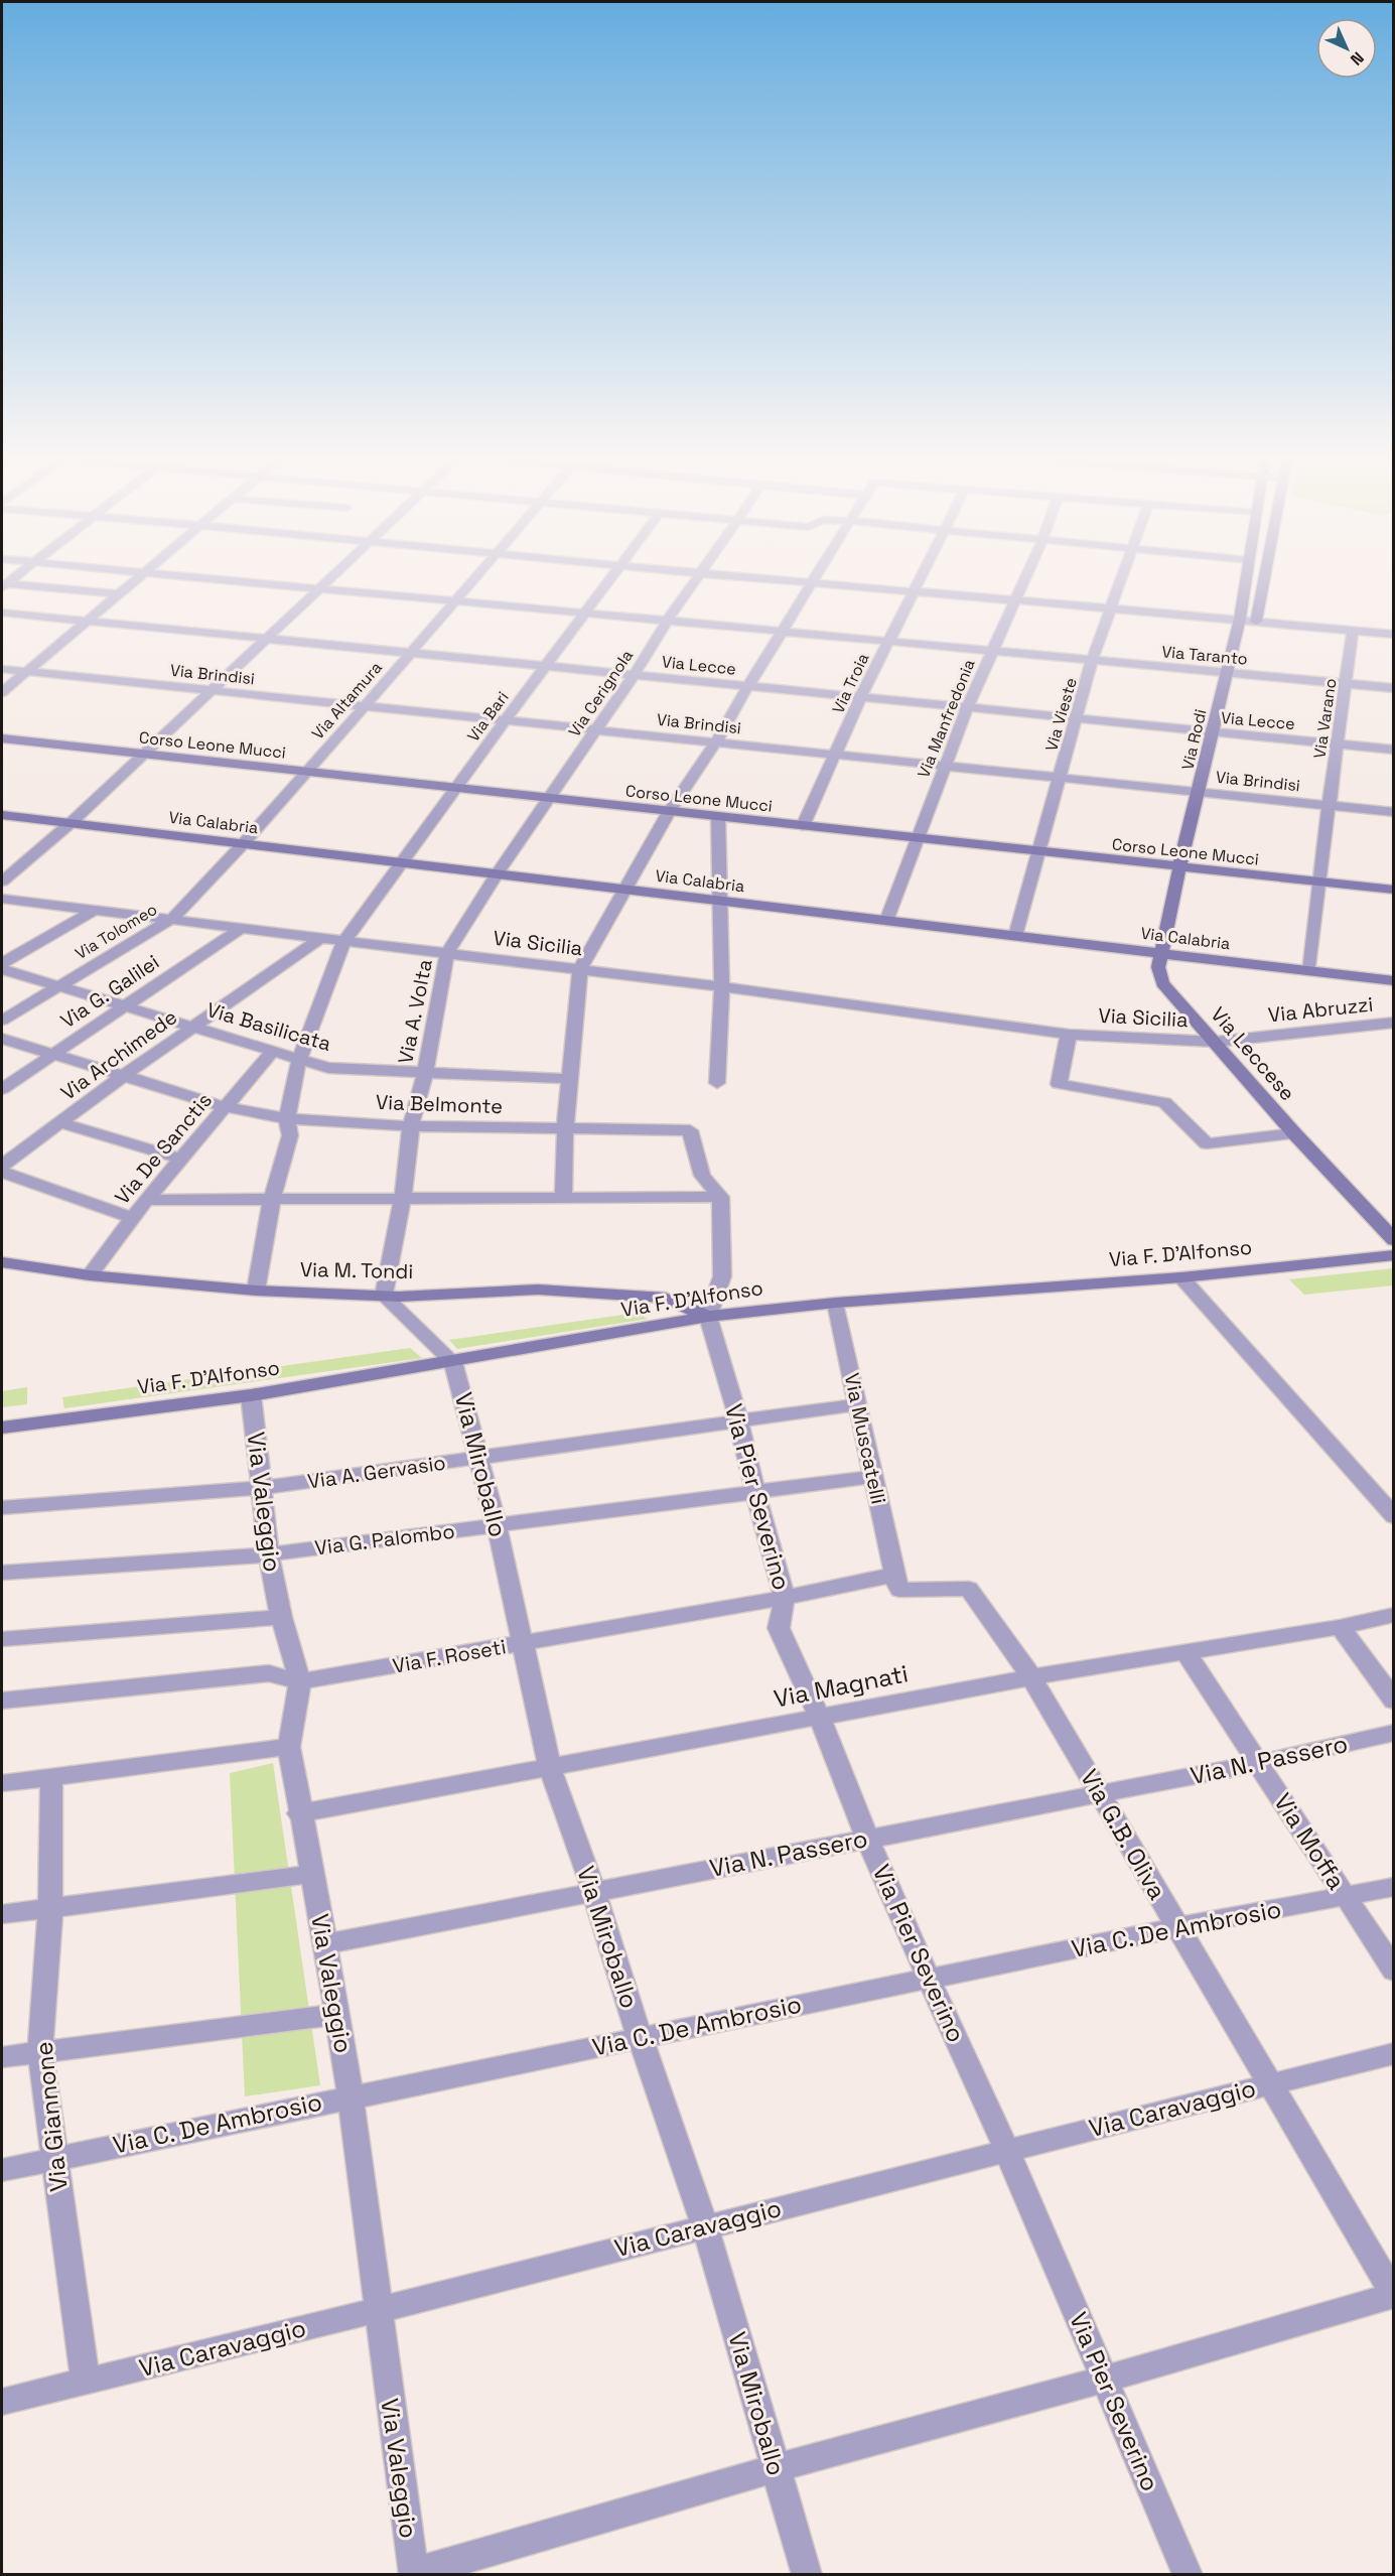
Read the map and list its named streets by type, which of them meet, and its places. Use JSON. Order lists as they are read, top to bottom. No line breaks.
{"streets":{"street":["Via Taranto","Via Lecce","Via Brindisi","Via Troia","Via Cerignola","Via Altamura","Via Vieste","Via Bari","Via Manfredonia","Via Varano","Via Rodi","Corso Leone Mucci","Via Calabria","Via Tolomeo","Via Sicilia","Via G. Galilei","Via Abruzzi","Via A. Volta","Via Basilicata","Via Leccese","Via Archimede","Via Belmonte","Via De Sanctis","Via F. D'Alfonso","Via M. Tondi","Via Muscatelli","Via Miroballo","Via A. Gervasio","Via Pier Severino","Via Valeggio","Via G. Palombo","Via F. Roseti","Via Magnati","Via N. Passero","Via G.B. Oliva","Via Moffa","Via C. De Ambrosio","Via Caravaggio","Via Giannone"]},"crossings":[["Via Taranto","Via Troia"],["Via Taranto","Via Cerignola"],["Via Taranto","Via Altamura"],["Via Taranto","Via Vieste"],["Via Taranto","Via Bari"],["Via Taranto","Via Manfredonia"],["Via Taranto","Via Varano"],["Via Taranto","Via Rodi"],["Via Lecce","Via Troia"],["Via Lecce","Via Cerignola"],["Via Lecce","Via Altamura"],["Via Lecce","Via Vieste"],["Via Lecce","Via Bari"],["Via Lecce","Via Manfredonia"],["Via Lecce","Via Varano"],["Via Lecce","Via Rodi"],["Via Brindisi","Via Troia"],["Via Brindisi","Via Cerignola"],["Via Brindisi","Via Altamura"],["Via Brindisi","Via Vieste"],["Via Brindisi","Via Bari"],["Via Brindisi","Via Manfredonia"],["Via Brindisi","Via Varano"],["Via Brindisi","Via Rodi"],["Via Troia","Corso Leone Mucci"],["Via Cerignola","Corso Leone Mucci"],["Via Cerignola","Via A. Volta"],["Via Altamura","Corso Leone Mucci"],["Via Altamura","Via Tolomeo"],["Via Vieste","Corso Leone Mucci"],["Via Vieste","Via Calabria"],["Via Bari","Corso Leone Mucci"],["Via Bari","Via Calabria"],["Via Bari","Via Sicilia"],["Via Bari","Via Basilicata"],["Via Bari","Via Belmonte"],["Via Bari","Via M. Tondi"],["Via Manfredonia","Corso Leone Mucci"],["Via Manfredonia","Via Calabria"],["Via Varano","Corso Leone Mucci"],["Via Varano","Via Calabria"],["Via Rodi","Corso Leone Mucci"],["Via Rodi","Via Leccese"],["Corso Leone Mucci","Via Tolomeo"],["Corso Leone Mucci","Via A. Volta"],["Corso Leone Mucci","Via Leccese"],["Via Calabria","Via Tolomeo"],["Via Calabria","Via A. Volta"],["Via Calabria","Via Leccese"],["Via Tolomeo","Via Sicilia"],["Via Tolomeo","Via Basilicata"],["Via Sicilia","Via G. Galilei"],["Via Sicilia","Via Abruzzi"],["Via Sicilia","Via A. Volta"],["Via Sicilia","Via Leccese"],["Via Sicilia","Via Archimede"],["Via G. Galilei","Via Basilicata"],["Via G. Galilei","Via Belmonte"],["Via Abruzzi","Via Leccese"],["Via A. Volta","Via Basilicata"],["Via A. Volta","Via Belmonte"],["Via A. Volta","Via M. Tondi"],["Via Basilicata","Via Archimede"],["Via Basilicata","Via De Sanctis"],["Via Archimede","Via Belmonte"],["Via Belmonte","Via De Sanctis"],["Via De Sanctis","Via M. Tondi"],["Via F. D'Alfonso","Via M. Tondi"],["Via F. D'Alfonso","Via Muscatelli"],["Via F. D'Alfonso","Via Miroballo"],["Via F. D'Alfonso","Via Pier Severino"],["Via F. D'Alfonso","Via Valeggio"],["Via M. Tondi","Via Pier Severino"],["Via Muscatelli","Via A. Gervasio"],["Via Muscatelli","Via G. Palombo"],["Via Muscatelli","Via F. Roseti"],["Via Muscatelli","Via G.B. Oliva"],["Via Miroballo","Via A. Gervasio"],["Via Miroballo","Via G. Palombo"],["Via Miroballo","Via F. Roseti"],["Via Miroballo","Via Magnati"],["Via Miroballo","Via N. Passero"],["Via Miroballo","Via C. De Ambrosio"],["Via Miroballo","Via Caravaggio"],["Via A. Gervasio","Via Pier Severino"],["Via A. Gervasio","Via Valeggio"],["Via Pier Severino","Via G. Palombo"],["Via Pier Severino","Via F. Roseti"],["Via Pier Severino","Via Magnati"],["Via Pier Severino","Via N. Passero"],["Via Pier Severino","Via C. De Ambrosio"],["Via Pier Severino","Via Caravaggio"],["Via Valeggio","Via G. Palombo"],["Via Valeggio","Via F. Roseti"],["Via Valeggio","Via Magnati"],["Via Valeggio","Via N. Passero"],["Via Valeggio","Via C. De Ambrosio"],["Via Valeggio","Via Caravaggio"],["Via F. Roseti","Via G.B. Oliva"],["Via Magnati","Via G.B. Oliva"],["Via Magnati","Via Moffa"],["Via N. Passero","Via G.B. Oliva"],["Via N. Passero","Via Moffa"],["Via G.B. Oliva","Via C. De Ambrosio"],["Via G.B. Oliva","Via Caravaggio"],["Via Moffa","Via C. De Ambrosio"],["Via C. De Ambrosio","Via Giannone"],["Via Caravaggio","Via Giannone"]],"north":"bottom right"}
